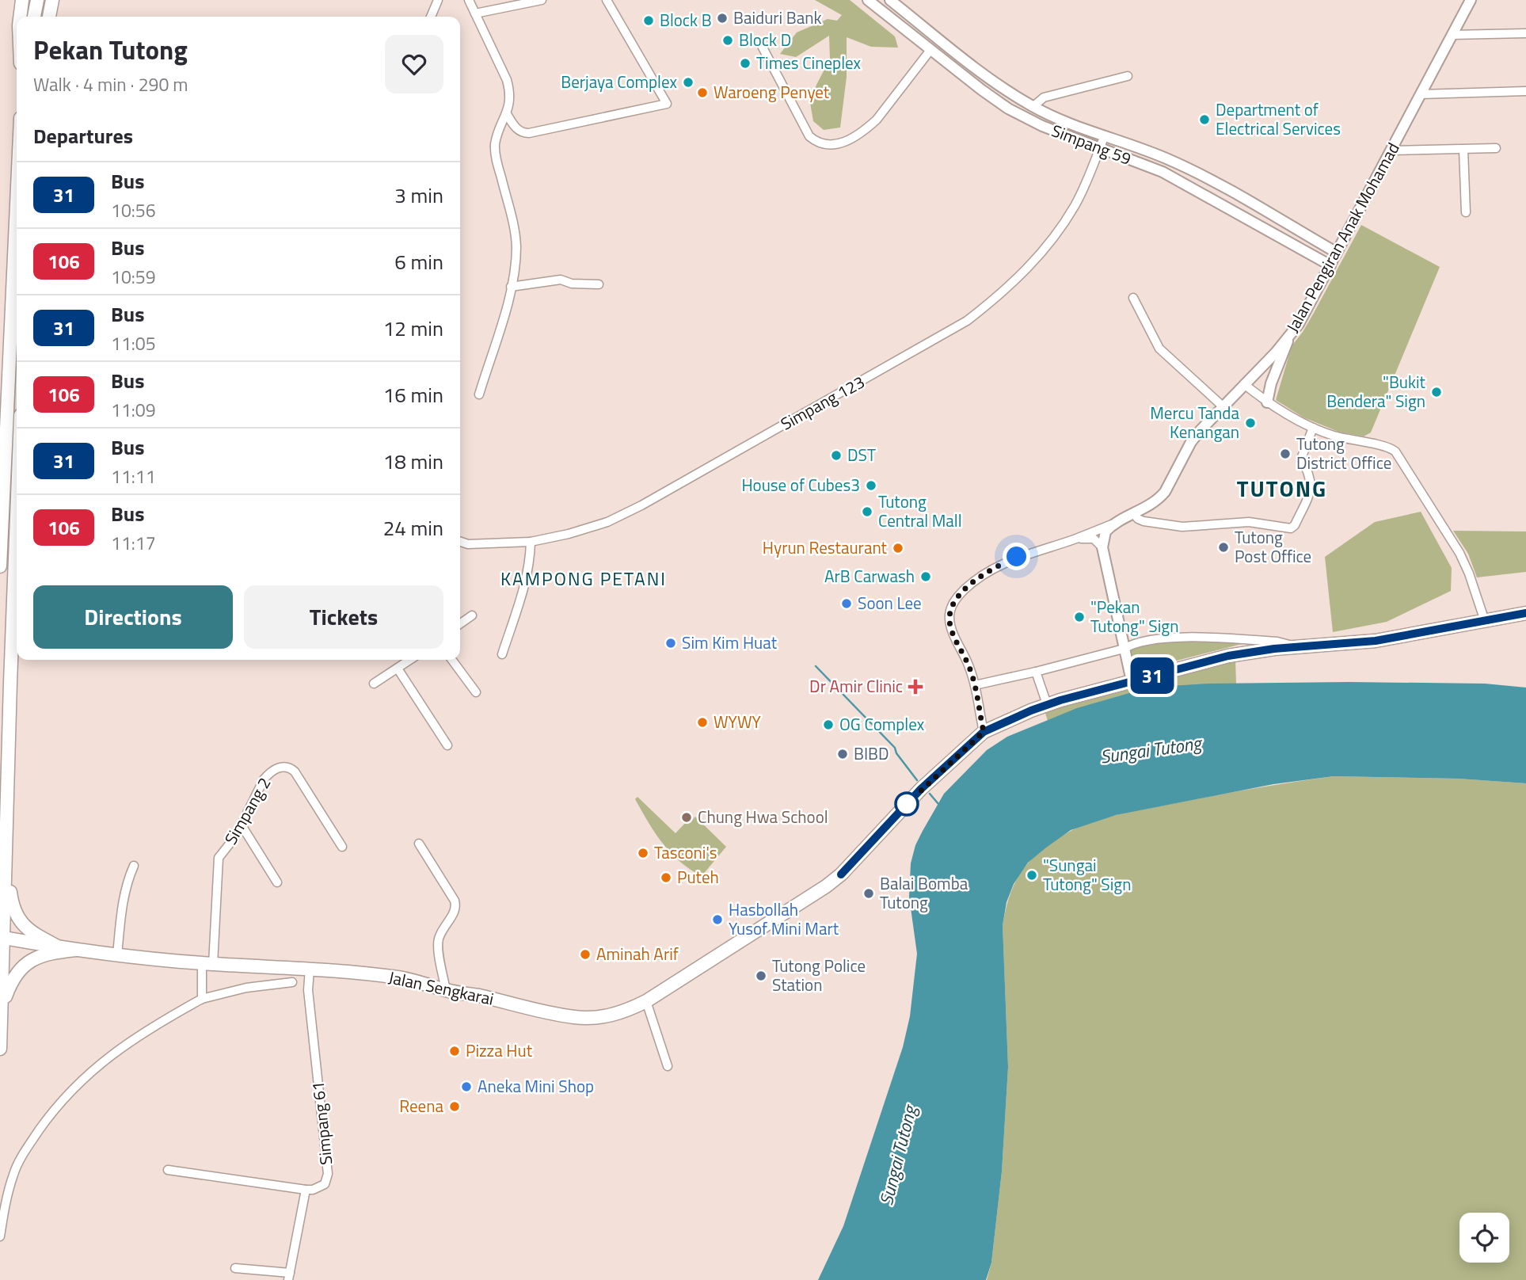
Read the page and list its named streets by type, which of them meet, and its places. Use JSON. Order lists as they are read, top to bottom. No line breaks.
{"streets":{"main road":["Jalan Sengkarai"],"street":["Simpang 59","Jalan Pengiran Anak Mohamad","Simpang 123","Simpang 2","Simpang 61"]},"crossings":[["Simpang 59","Jalan Pengiran Anak Mohamad"],["Simpang 59","Simpang 123"],["Simpang 2","Jalan Sengkarai"],["Jalan Sengkarai","Simpang 61"]],"districts":["TUTONG","KAMPONG PETANI"],"water":["Sungai Tutong"],"places":{"other":["Baiduri Bank","Block B","Block D","Times Cineplex","Berjaya Complex","Waroeng Penyet","Department of Electrical Services","\"Bukit Bendera\" Sign","Mercu Tanda Kenangan","Tutong District Office","DST","House of Cubes3","Tutong Central Mall","Tutong Post Office","Hyrun Restaurant","ArB Carwash","Soon Lee","\"Pekan Tutong\" Sign","Sim Kim Huat","WYWY","OG Complex","BIBD","Chung Hwa School","Tasconi's","\"Sungai Tutong\" Sign","Puteh","Balai Bomba Tutong","Hasbollah Yusof Mini Mart","Aminah Arif","Tutong Police Station","Pizza Hut","Aneka Mini Shop","Reena"],"health":["Dr Amir Clinic"]},"lines":["bus line 31"],"page":{"on_map":"31","heading":[["Pekan Tutong","Walk · 4 min · 290 m"],"Departures"],"list":[{"mark":"31","name":"Bus","note":"10:56","value":"3 min"},{"mark":"106","name":"Bus","note":"10:59","value":"6 min"},{"mark":"31","name":"Bus","note":"11:05","value":"12 min"},{"mark":"106","name":"Bus","note":"11:09","value":"16 min"},{"mark":"31","name":"Bus","note":"11:11","value":"18 min"},{"mark":"106","name":"Bus","note":"11:17","value":"24 min"}],"buttons":["Directions","Tickets"]}}
